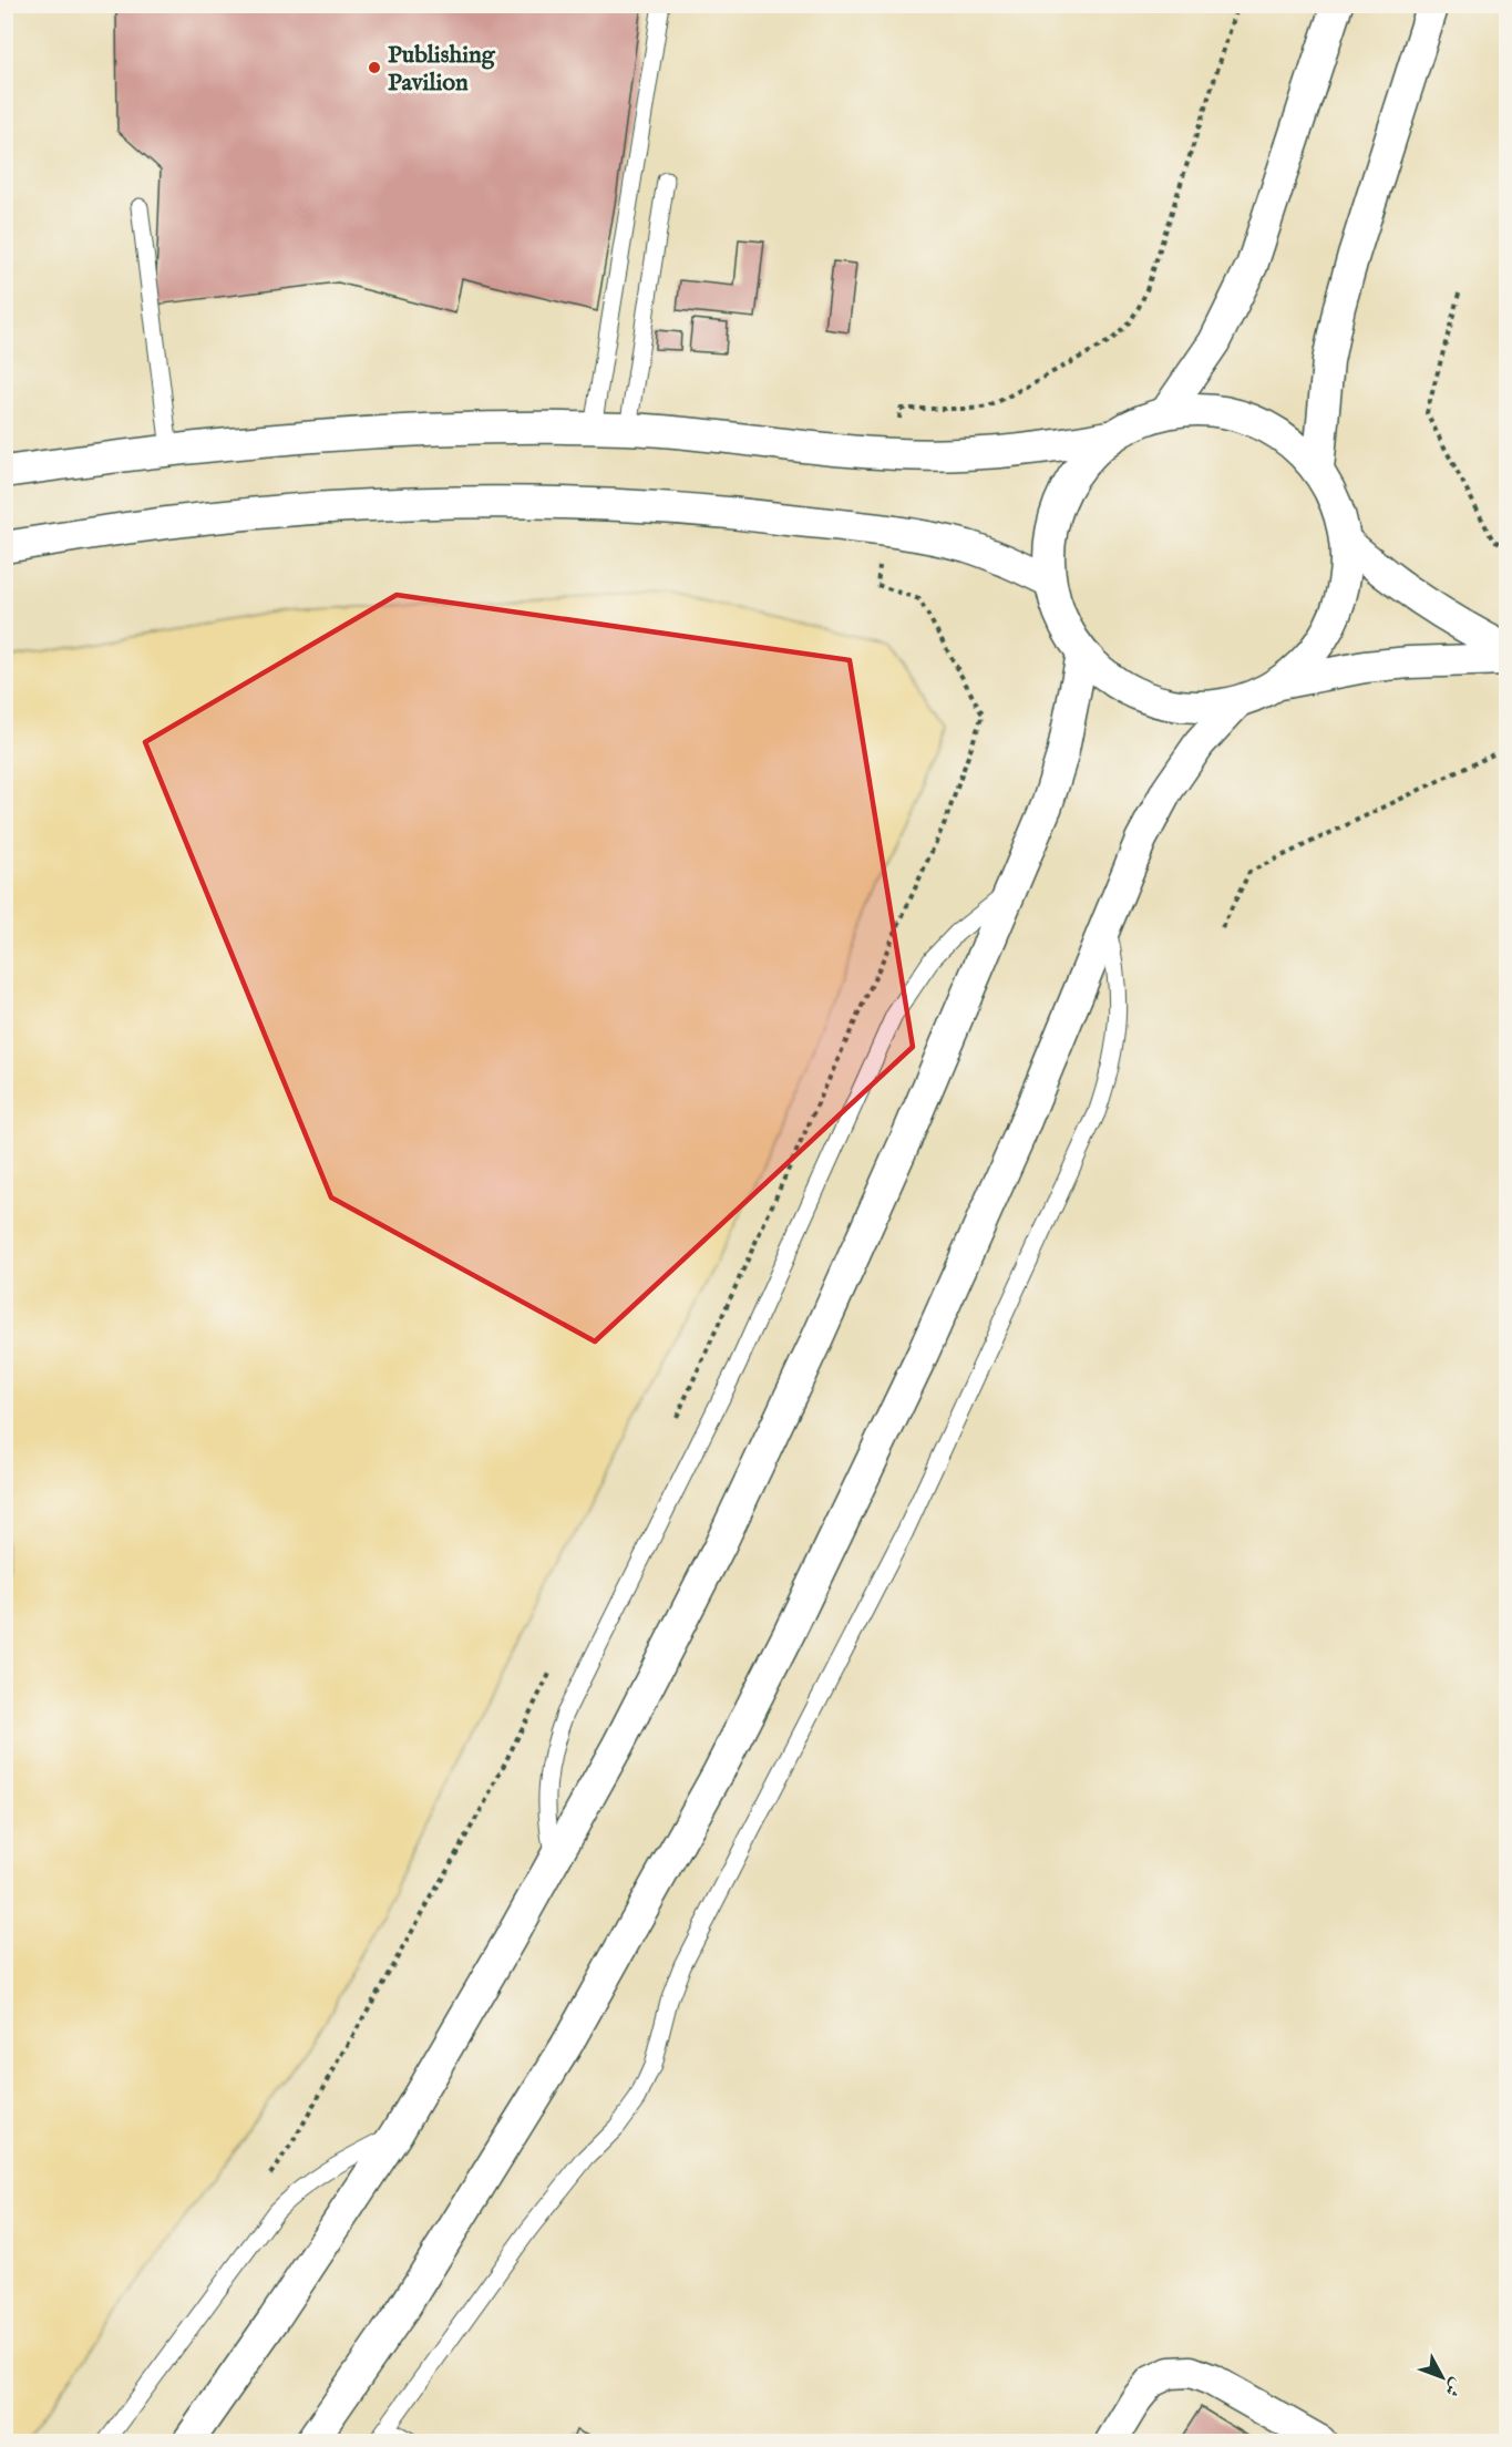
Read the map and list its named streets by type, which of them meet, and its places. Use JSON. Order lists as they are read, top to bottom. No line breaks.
{"places":["Publishing Pavilion"],"north":"bottom right"}
